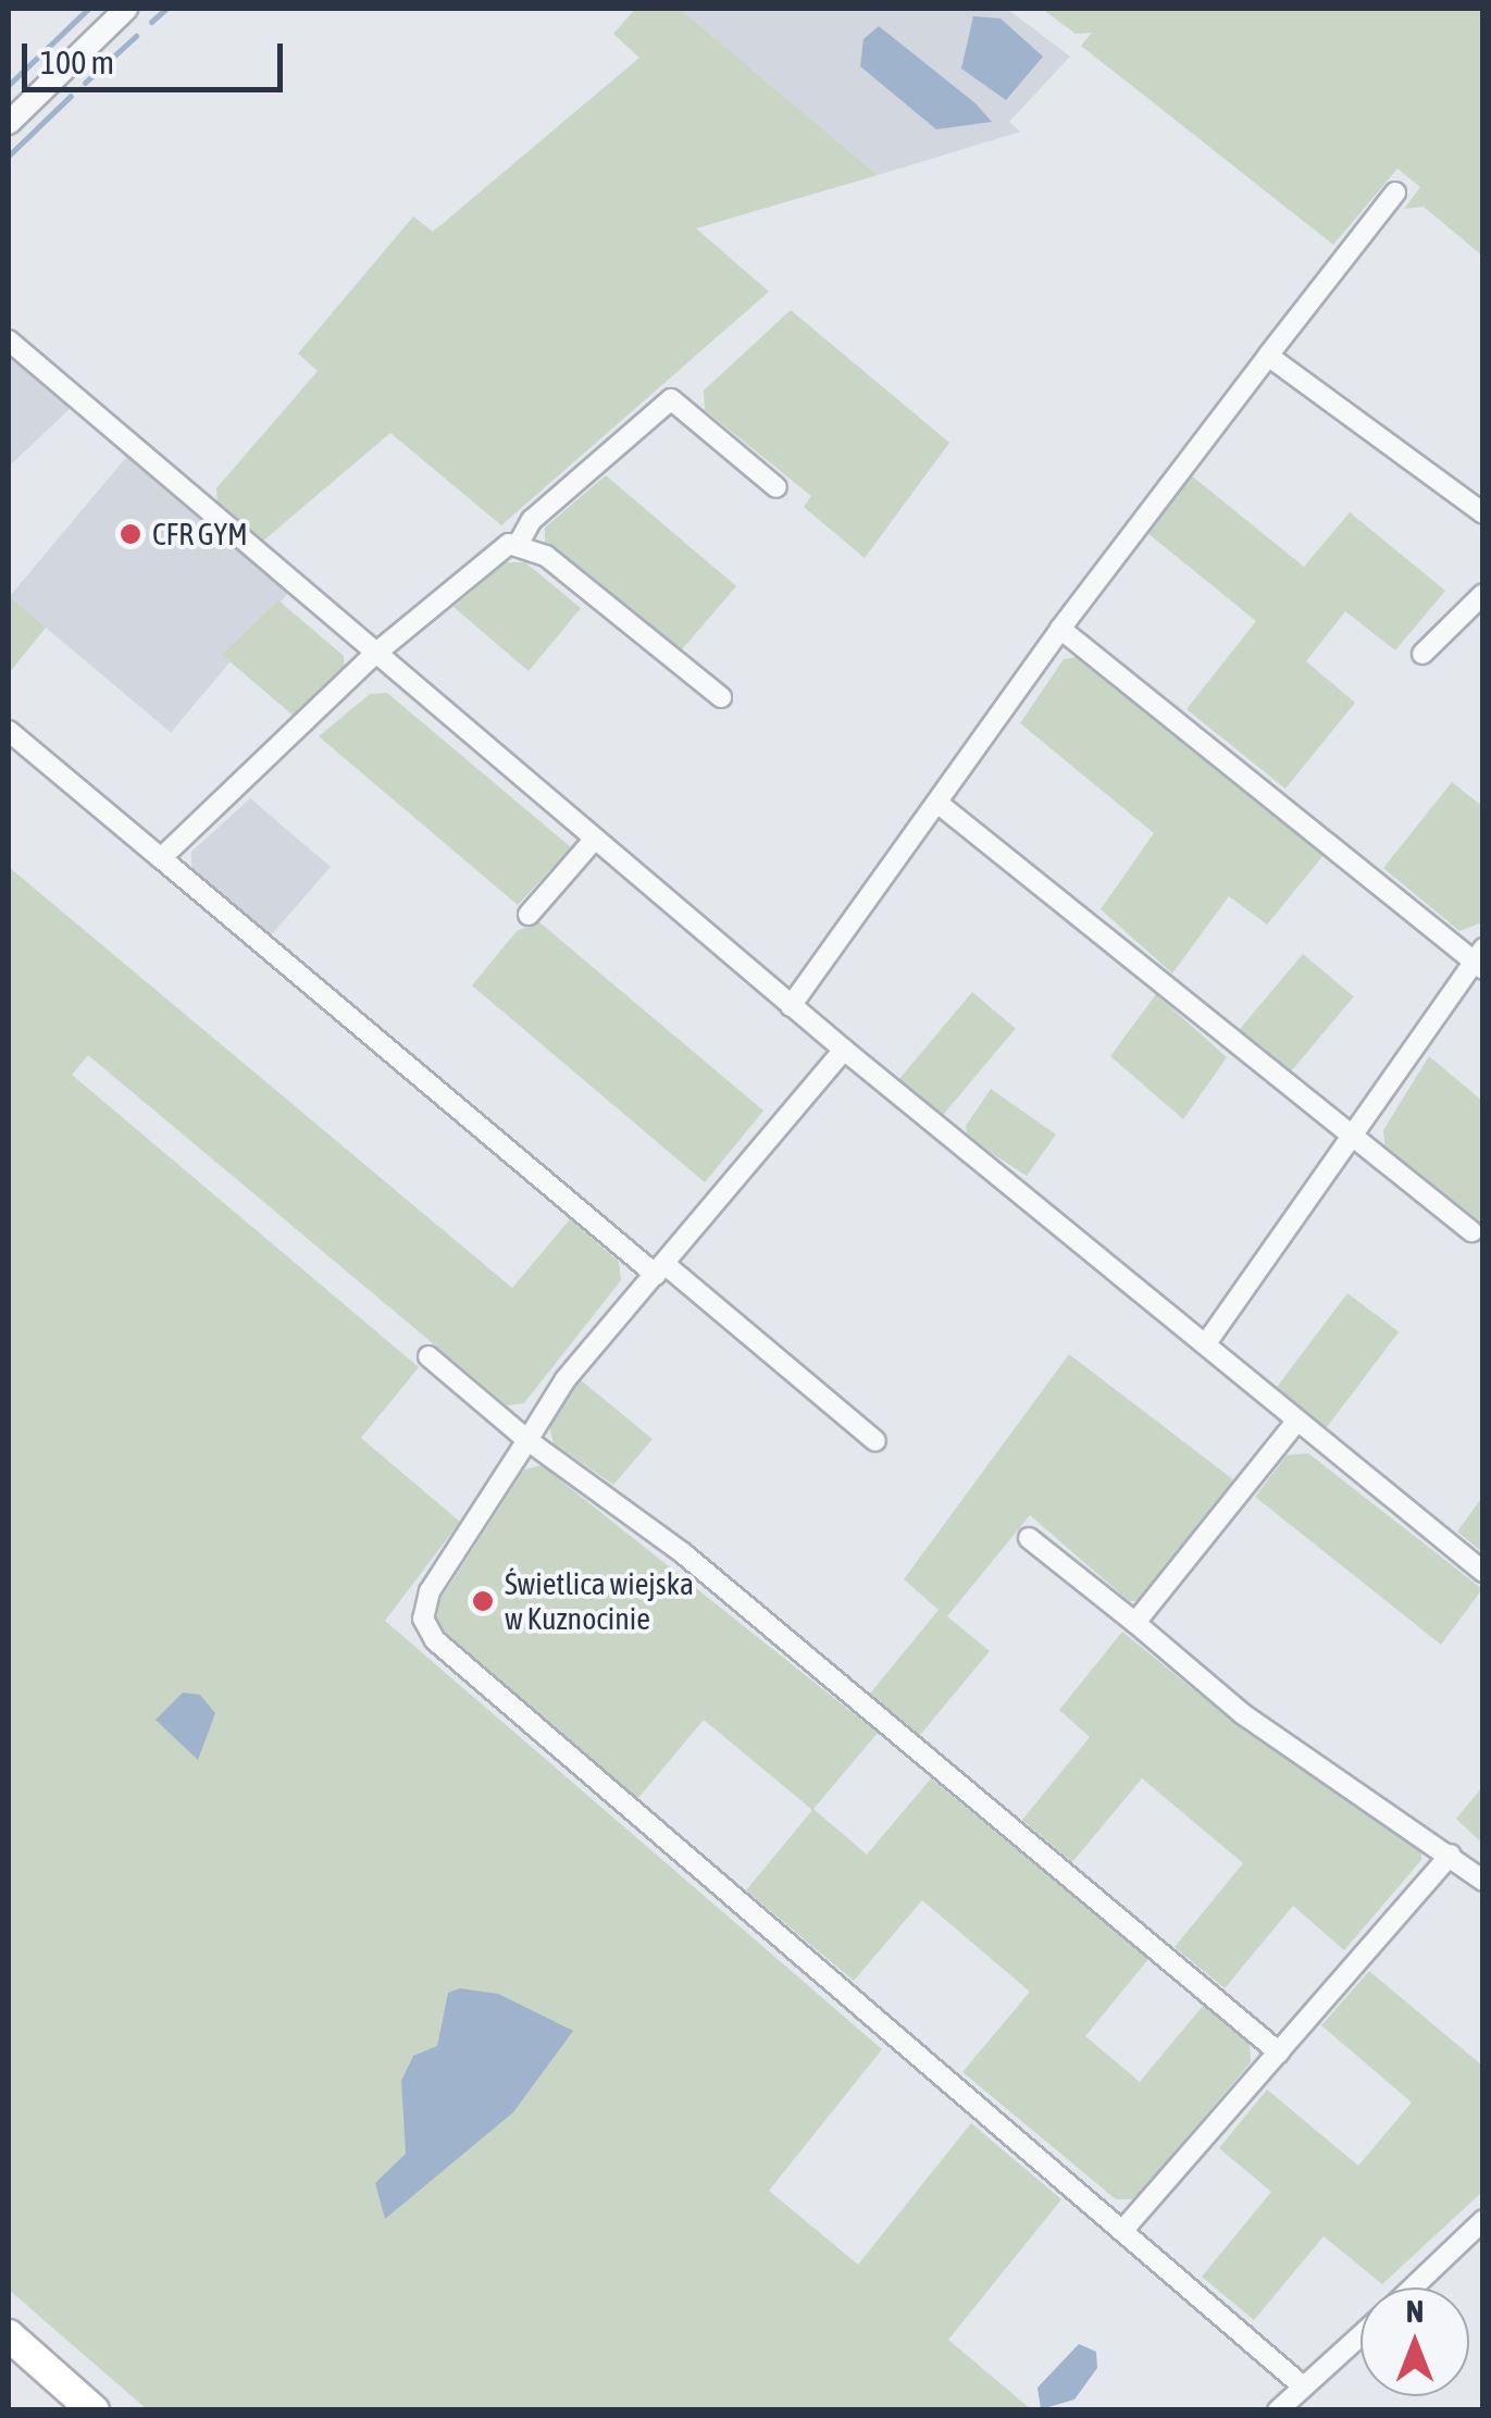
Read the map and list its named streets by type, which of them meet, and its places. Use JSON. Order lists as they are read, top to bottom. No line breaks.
{"places":["CFR GYM","Świetlica wiejska w Kuznocinie"],"scale_bar":"100 m","north":"top"}
